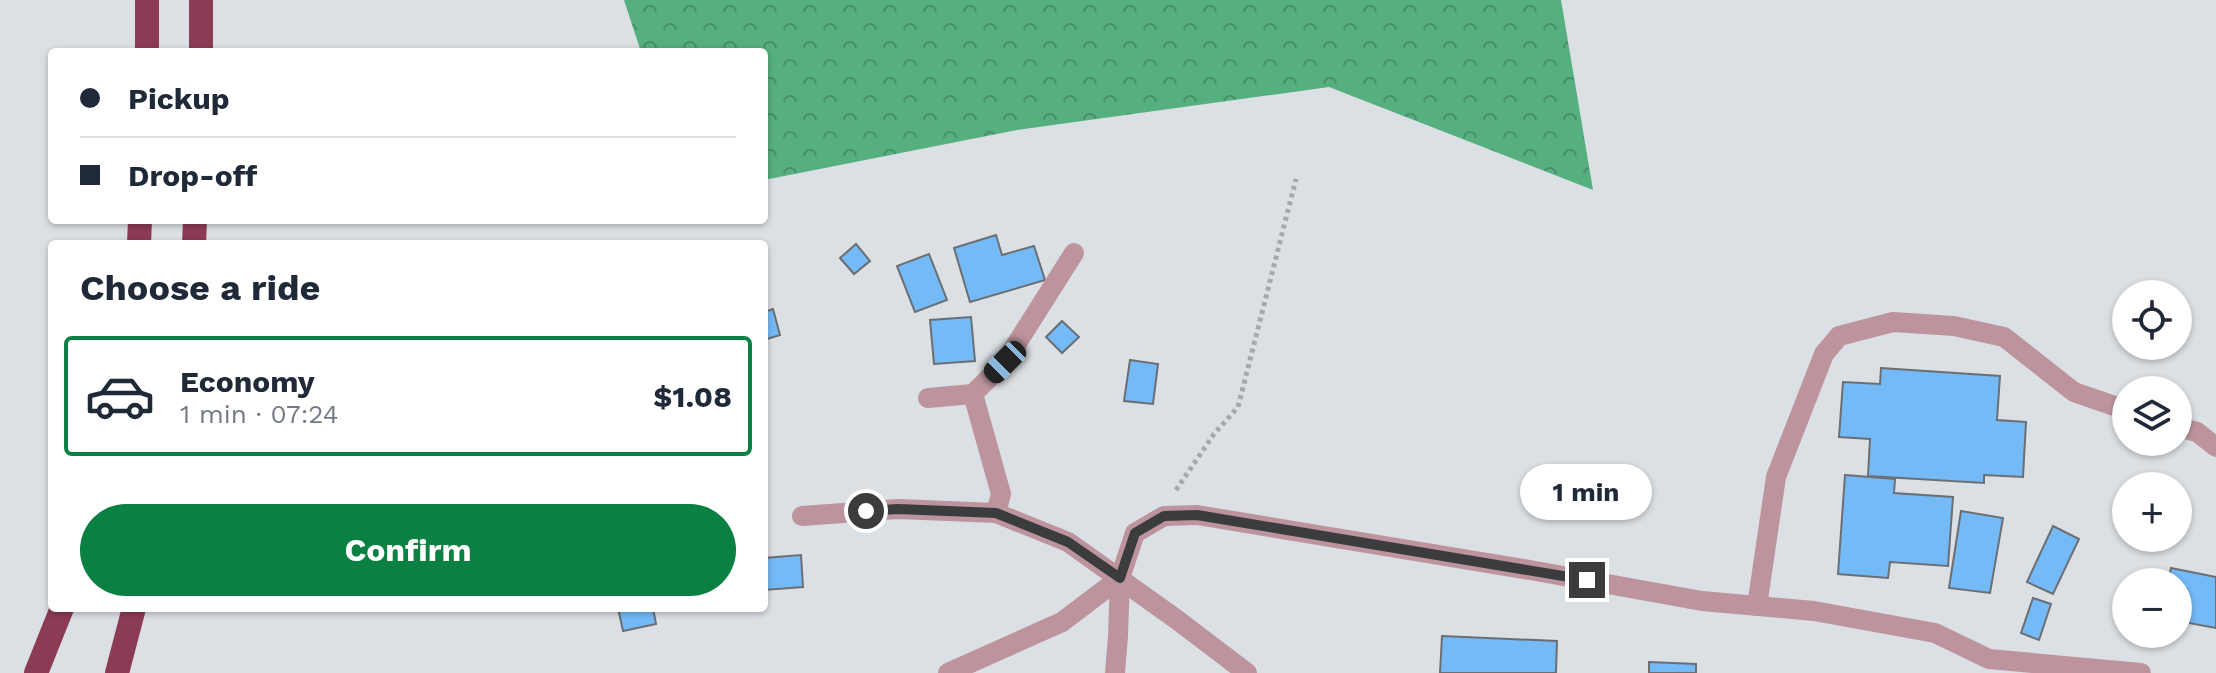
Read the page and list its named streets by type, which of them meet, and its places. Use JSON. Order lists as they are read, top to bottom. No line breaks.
{"page":{"banner":["Pickup","Drop-off"],"heading":"Choose a ride","map_buttons":["+","−"],"list":[{"name":"Economy","note":"1 min · 07:24","value":"$1.08"}],"bubble":"1 min","buttons":"Confirm"}}
